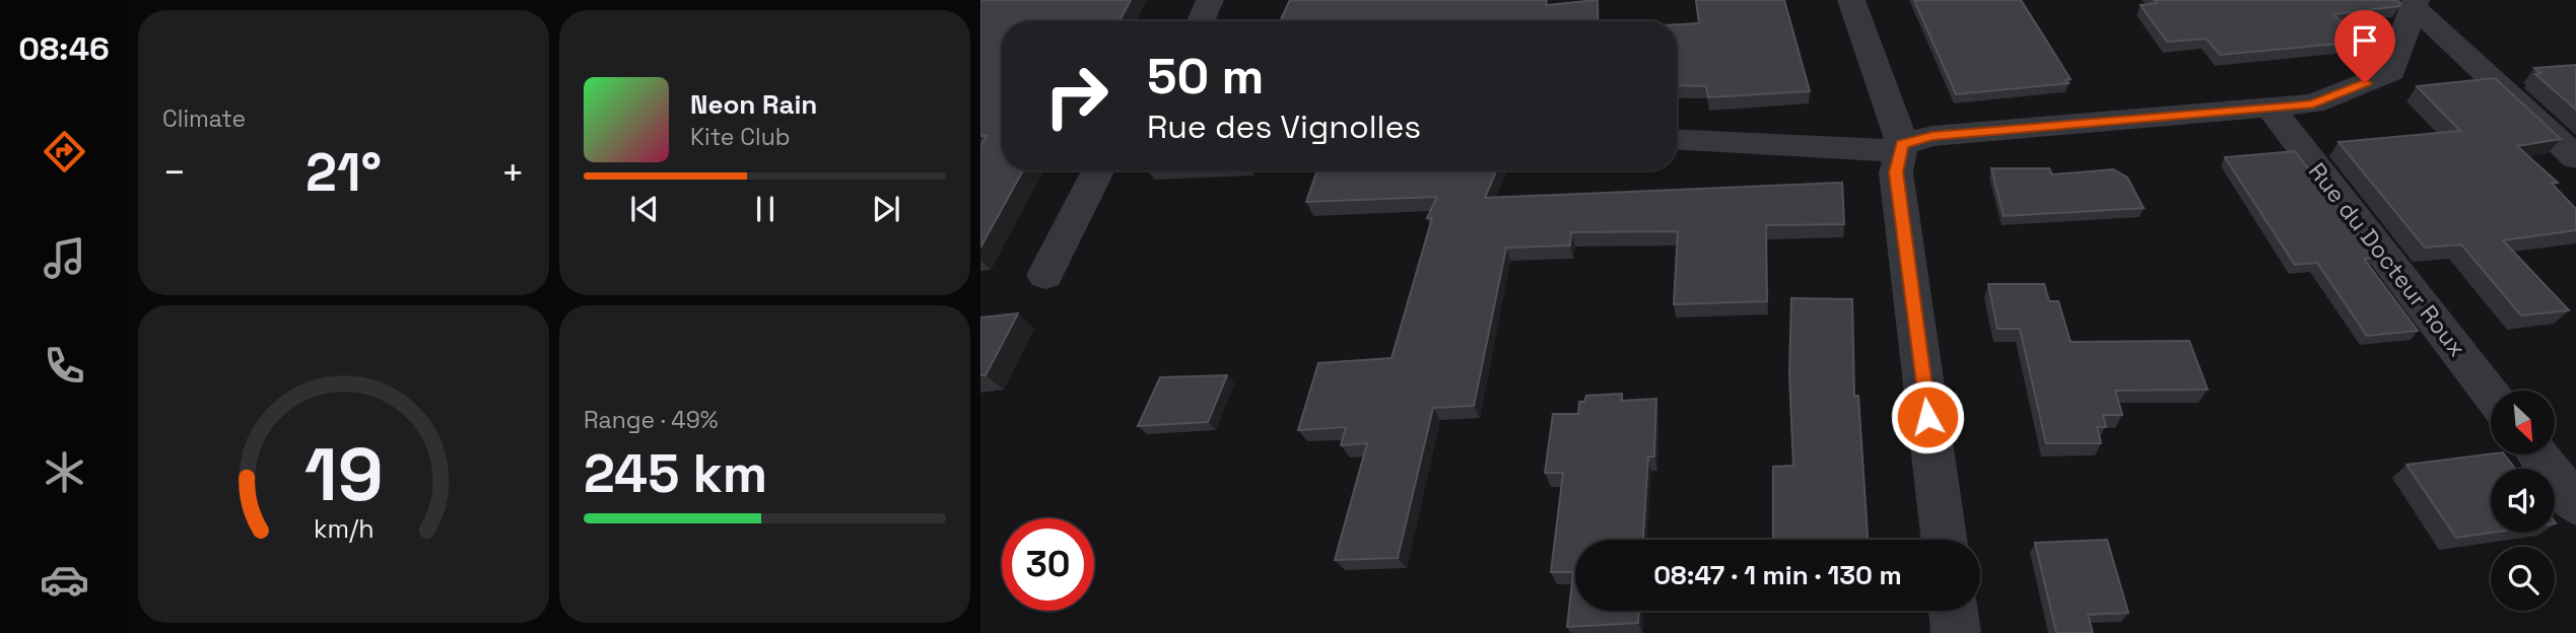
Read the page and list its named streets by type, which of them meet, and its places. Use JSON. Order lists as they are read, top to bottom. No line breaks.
{"streets":{"street":["Rue du Docteur Roux"]},"north":"bottom right","page":{"tabs":"08:46","tile":["Climate",["Range · 49%","245 km"]],"turn":["50 m","Rue des Vignolles"],"song":["Neon Rain","Kite Club"],"heat":["−","21°","+"],"limit":"30","trip":"08:47 · 1 min · 130 m","gauge":["19","km/h"]}}
